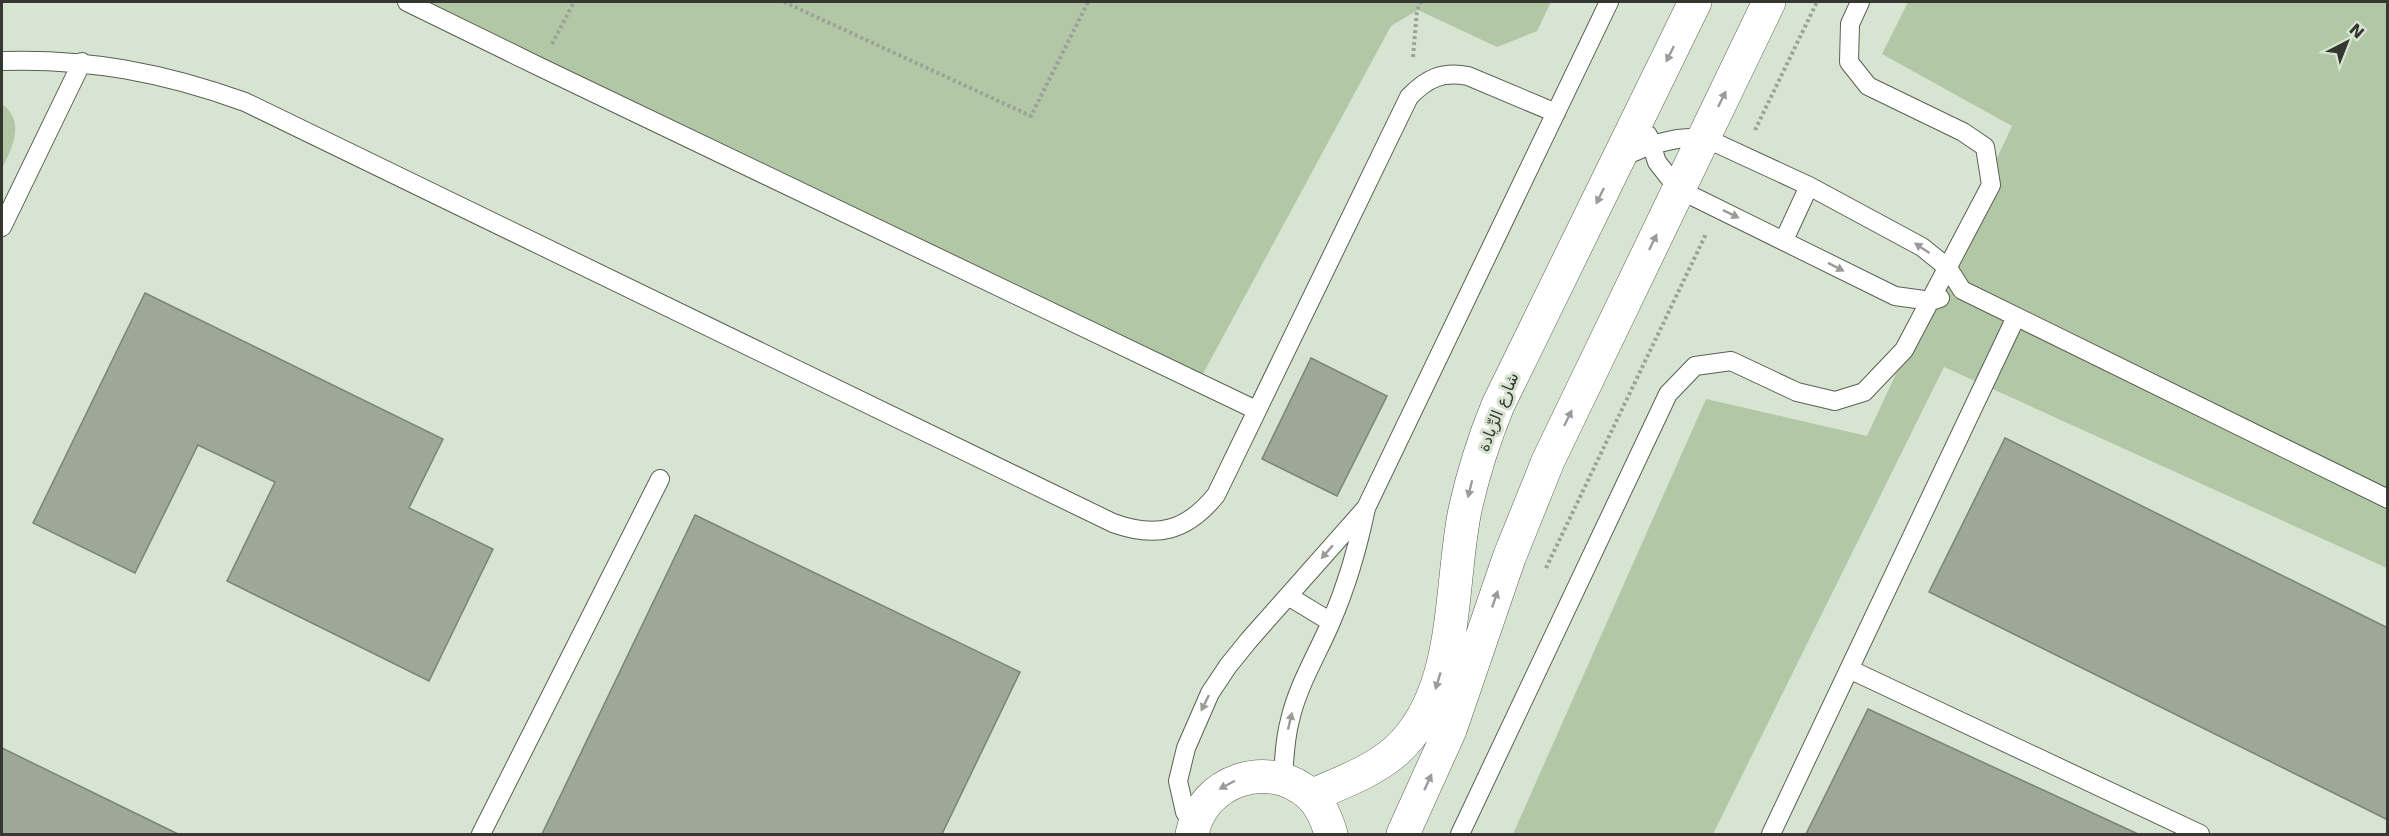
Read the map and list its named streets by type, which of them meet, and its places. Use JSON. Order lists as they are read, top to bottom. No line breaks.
{"streets":{"street":["شارع الرِّيادة"]},"north":"top right"}
